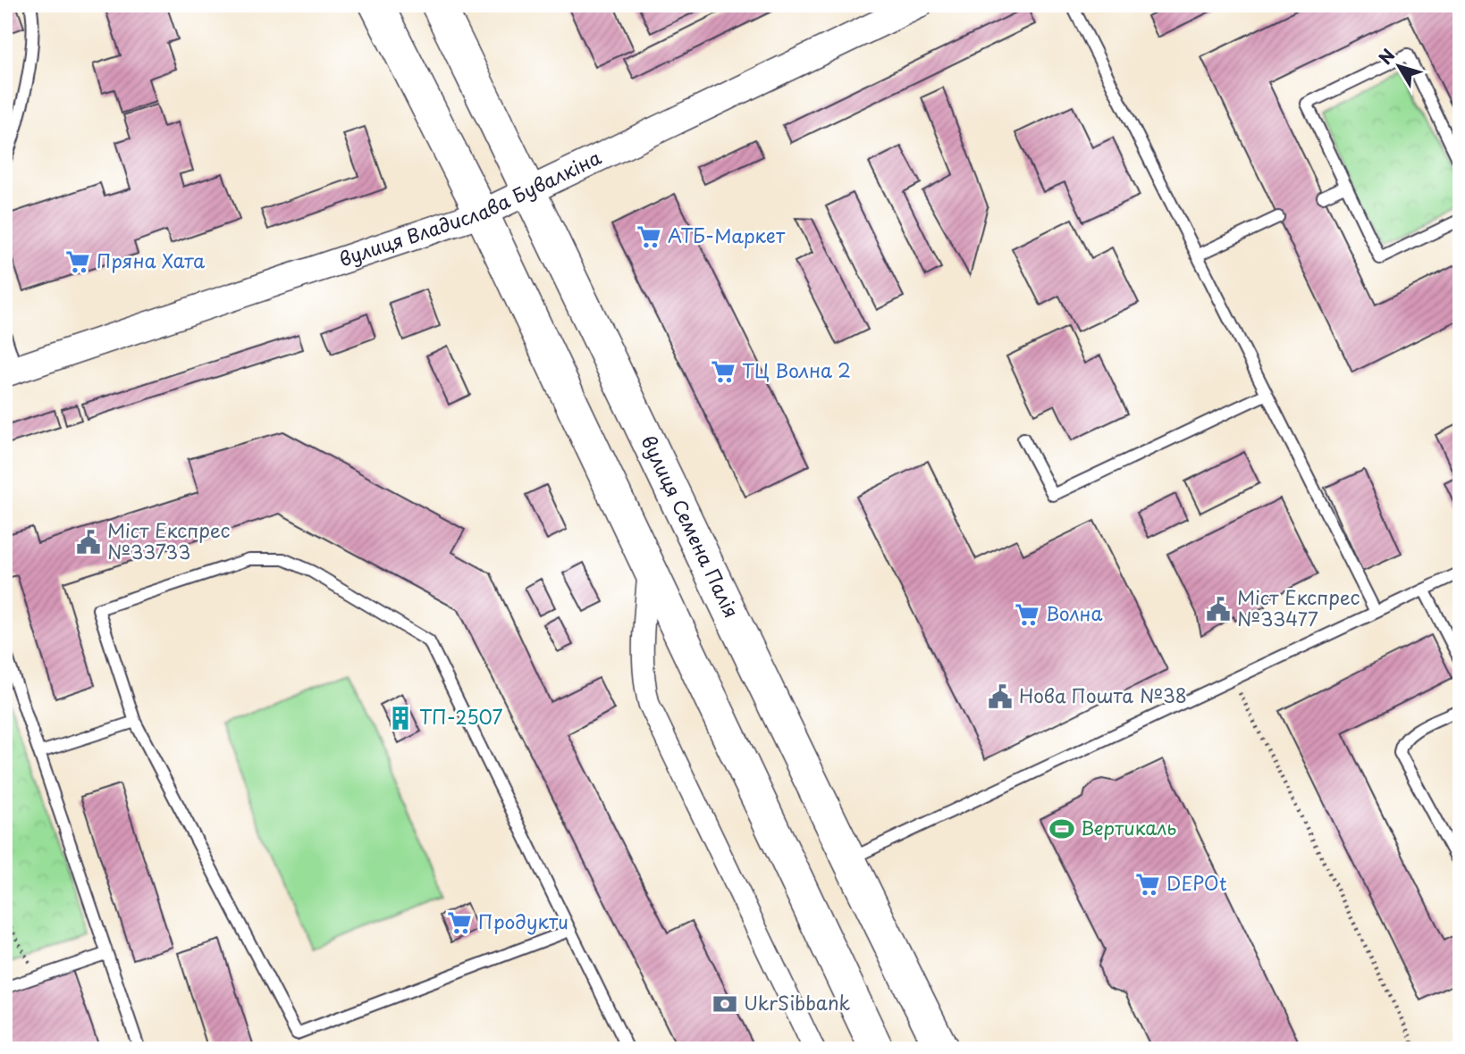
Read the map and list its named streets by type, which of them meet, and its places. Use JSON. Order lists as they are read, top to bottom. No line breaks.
{"streets":{"main road":["вулиця Семена Палія"],"street":["вулиця Владислава Бувалкіна"]},"crossings":[["вулиця Владислава Бувалкіна","вулиця Семена Палія"]],"places":{"supermarket":["АТБ-Маркет","Пряна Хата","ТЦ Волна 2","Волна","DEPOt","Продукти"],"public building":["Міст Експрес №33733","Міст Експрес №33477","Нова Пошта №38"],"building":["ТП-2507"],"sports":["Вертикаль"],"bank":["UkrSibbank"]},"north":"top left"}
